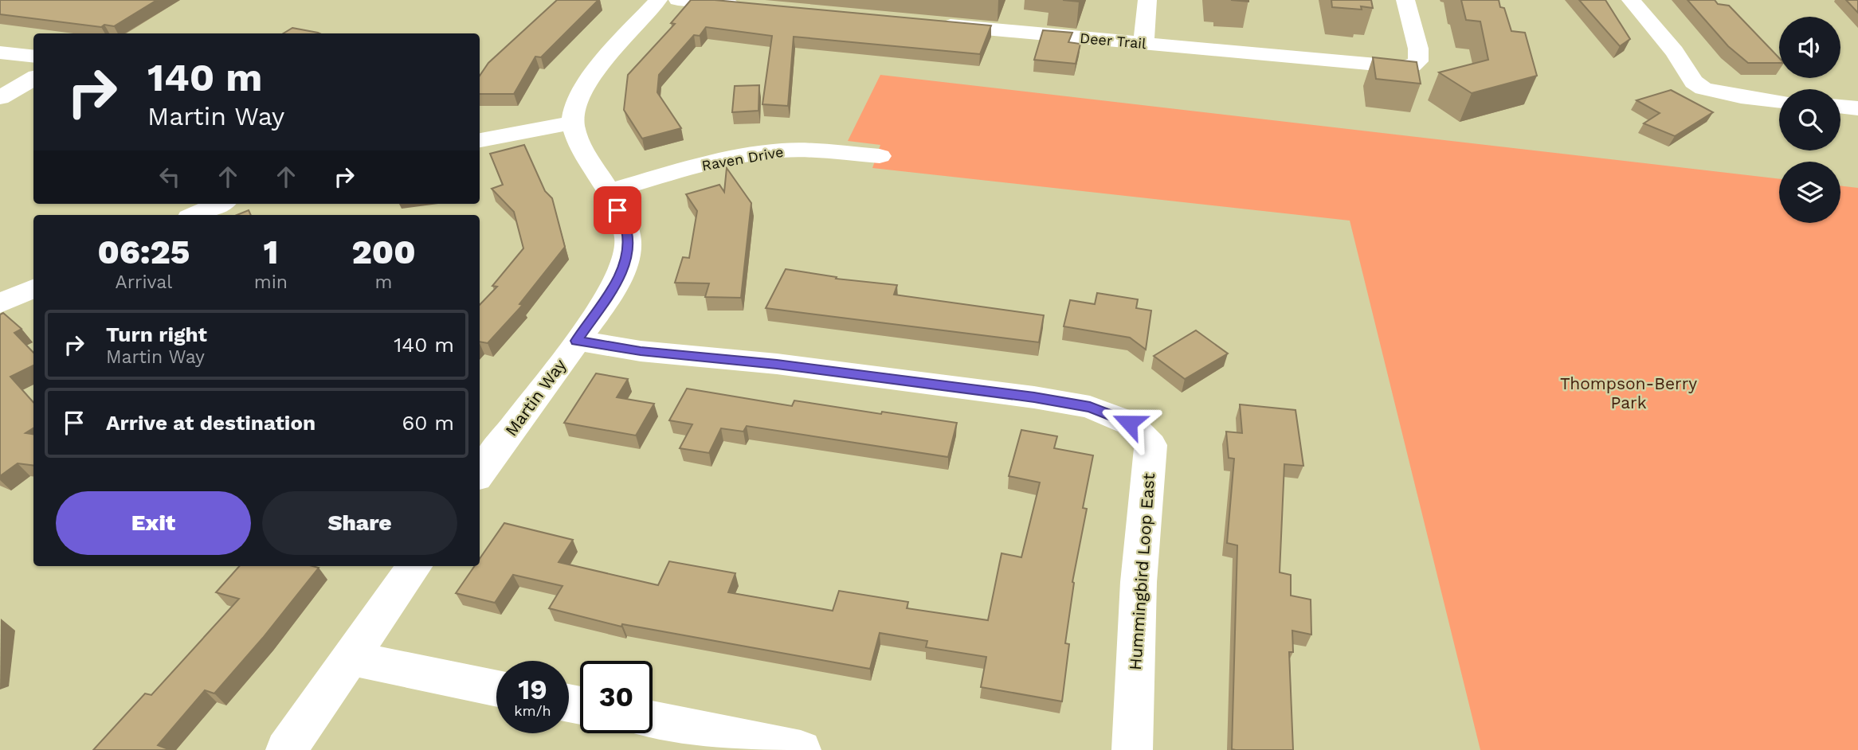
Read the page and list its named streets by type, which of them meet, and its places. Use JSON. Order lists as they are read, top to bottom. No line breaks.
{"streets":{"street":["Deer Trail","Raven Drive","Martin Way","Hummingbird Loop East"]},"crossings":[["Raven Drive","Martin Way"],["Martin Way","Hummingbird Loop East"]],"parks":["Thompson-Berry Park"],"page":{"turn":["140 m","Martin Way"],"eta":["06:25","Arrival","1","min","200","m"],"list":[{"name":"Turn right","note":"Martin Way","value":"140 m"},{"name":"Arrive at destination","value":"60 m"}],"buttons":["Exit","Share"],"speed":"19 km/h","limit":"30"}}
